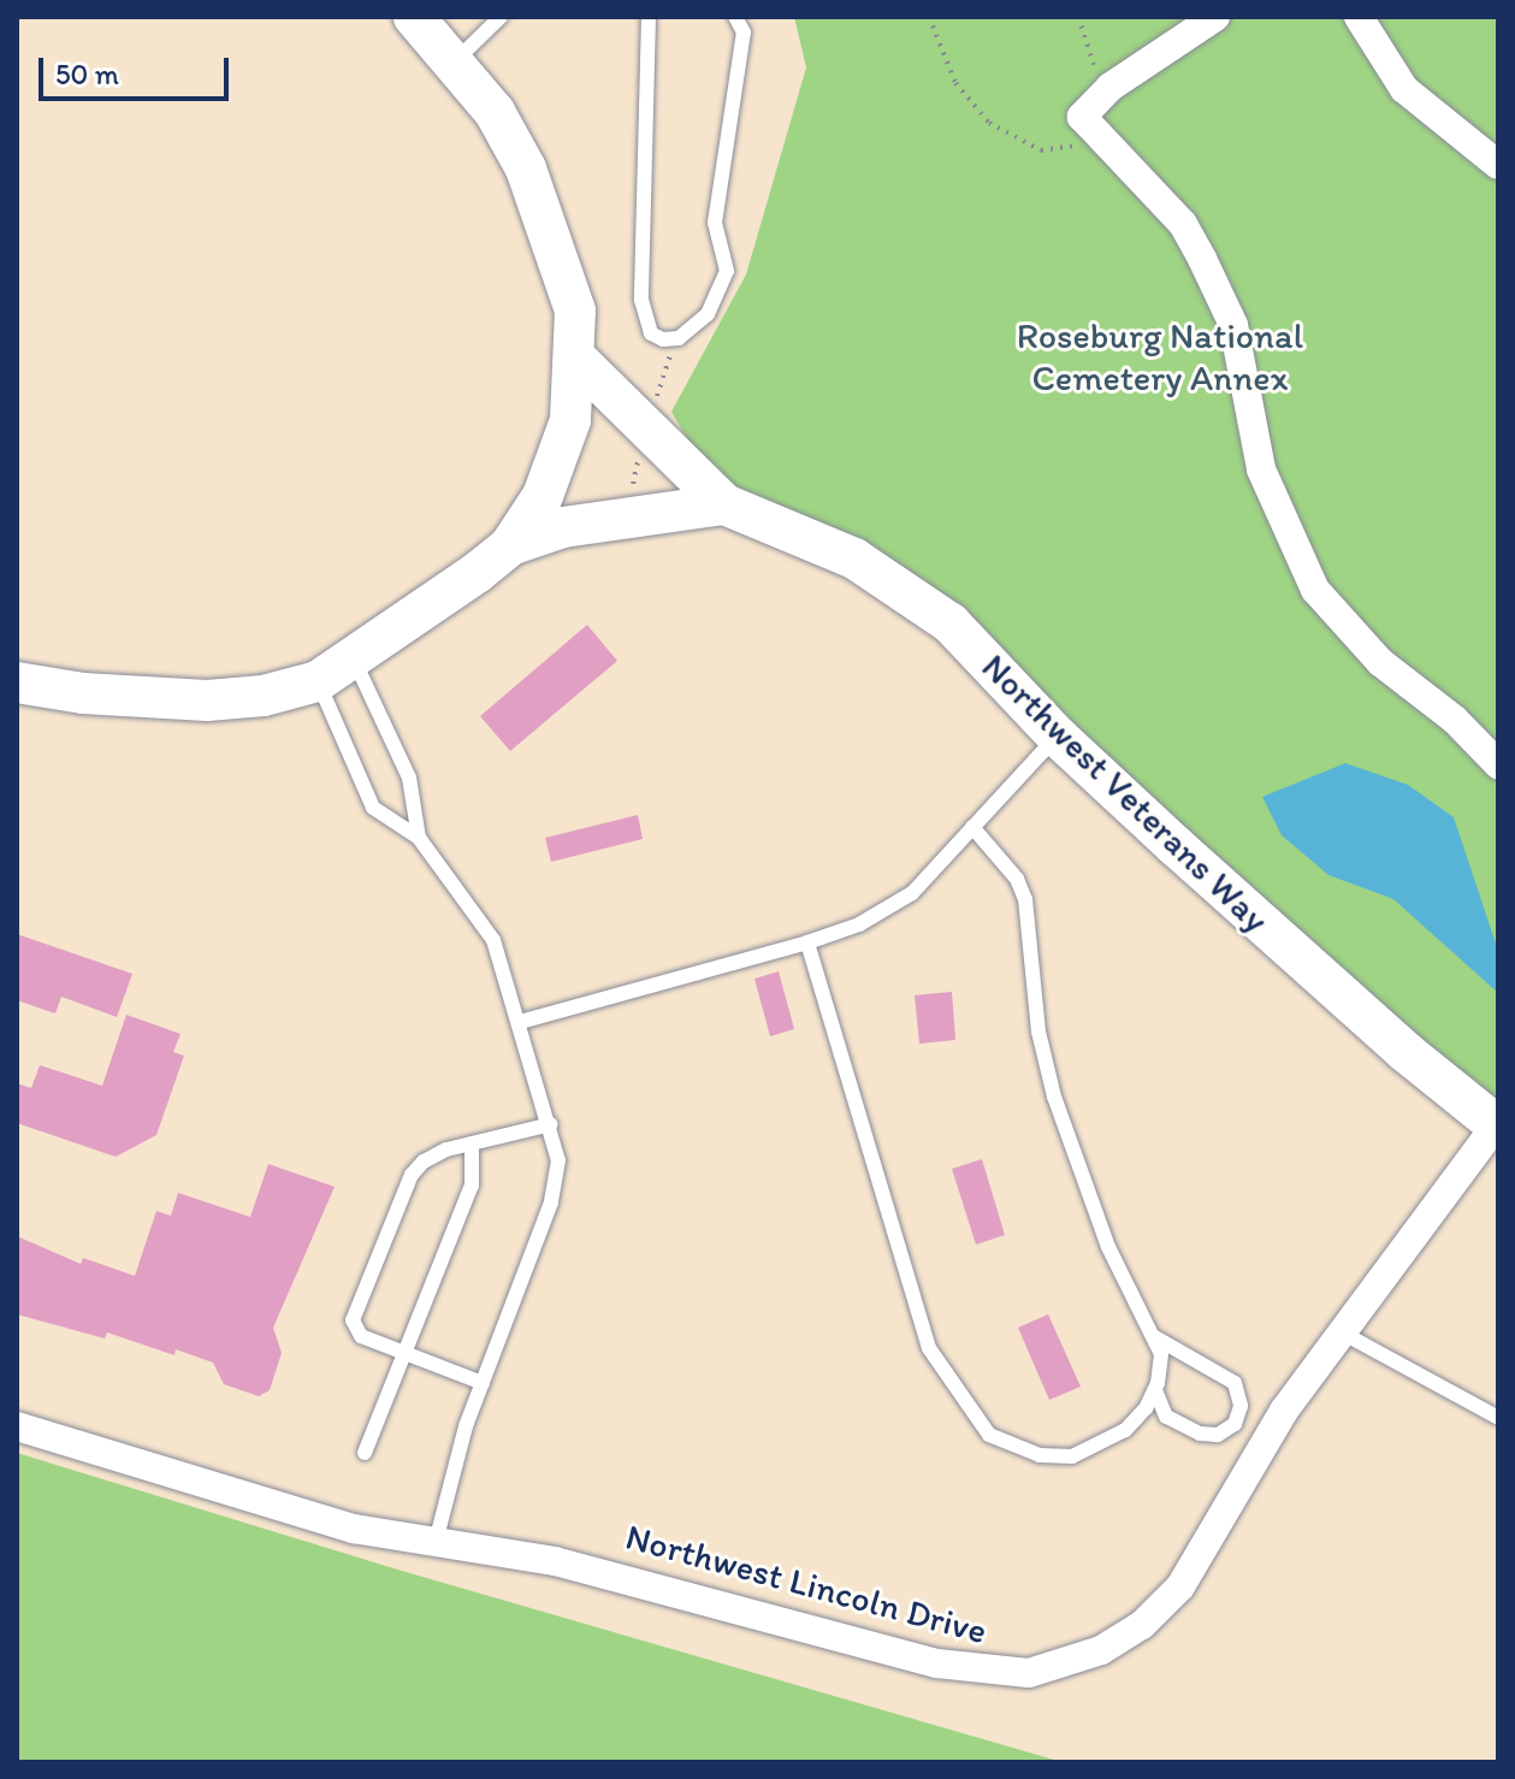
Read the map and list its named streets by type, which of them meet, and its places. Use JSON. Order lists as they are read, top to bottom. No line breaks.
{"streets":{"street":["Northwest Veterans Way","Northwest Lincoln Drive"]},"crossings":[["Northwest Veterans Way","Northwest Lincoln Drive"]],"parks":["Roseburg National Cemetery Annex"],"scale_bar":"50 m"}
